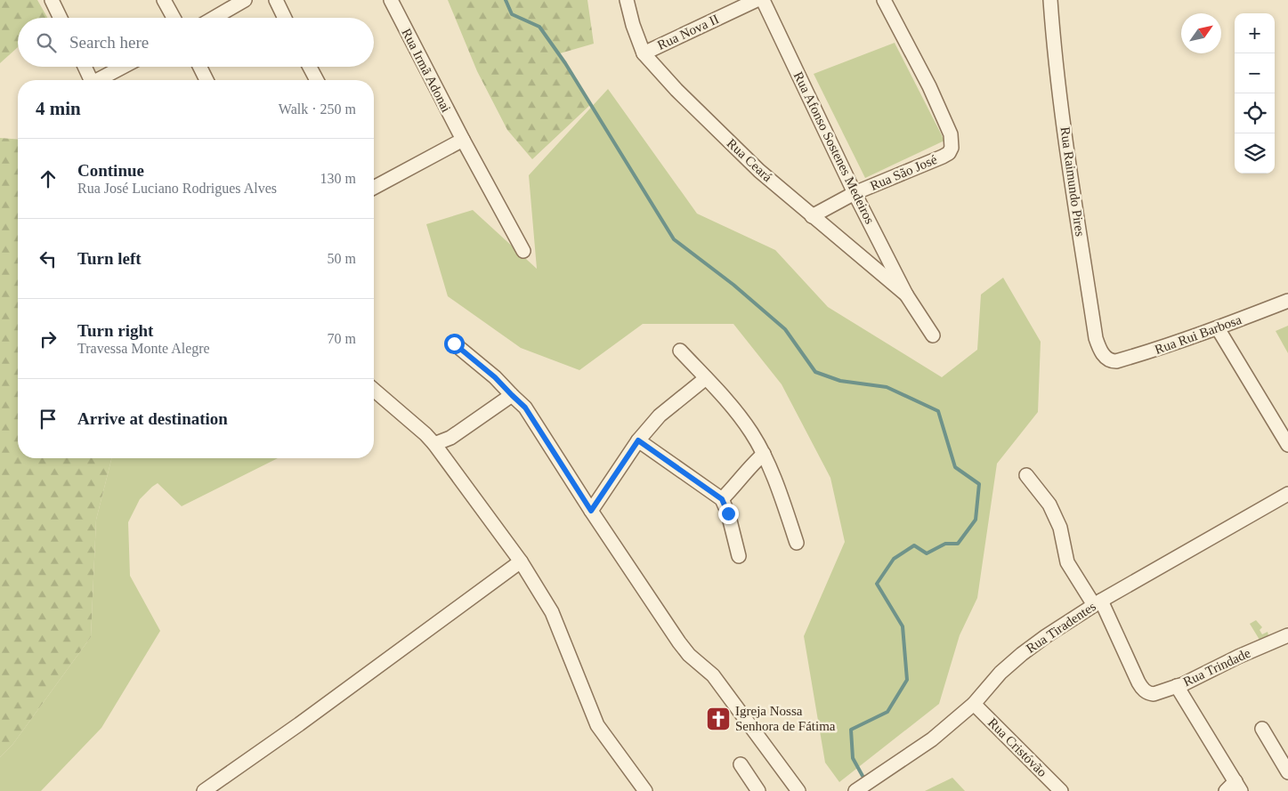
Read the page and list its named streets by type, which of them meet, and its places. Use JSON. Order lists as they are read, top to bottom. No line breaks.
{"streets":{"street":["Rua Nova II","Rua Irmã Adonai","Rua Afonso Sostenes Medeiros","Rua Ceará","Rua São José","Rua Raimundo Pires","Rua Rui Barbosa","Rua Tiradentes","Rua Trindade","Rua Cristóvão"]},"crossings":[["Rua Nova II","Rua Ceará"],["Rua Afonso Sostenes Medeiros","Rua Ceará"],["Rua Afonso Sostenes Medeiros","Rua São José"],["Rua Ceará","Rua São José"],["Rua Raimundo Pires","Rua Rui Barbosa"],["Rua Tiradentes","Rua Trindade"],["Rua Tiradentes","Rua Cristóvão"]],"places":{"church":["Igreja Nossa Senhora de Fátima"]},"north":"top right","page":{"map_buttons":["+","−"],"search":"Search here","heading":["4 min","Walk · 250 m"],"list":[["Continue","Rua José Luciano Rodrigues Alves","130 m"],["Turn left","50 m"],["Turn right","Travessa Monte Alegre","70 m"],"Arrive at destination"]}}
